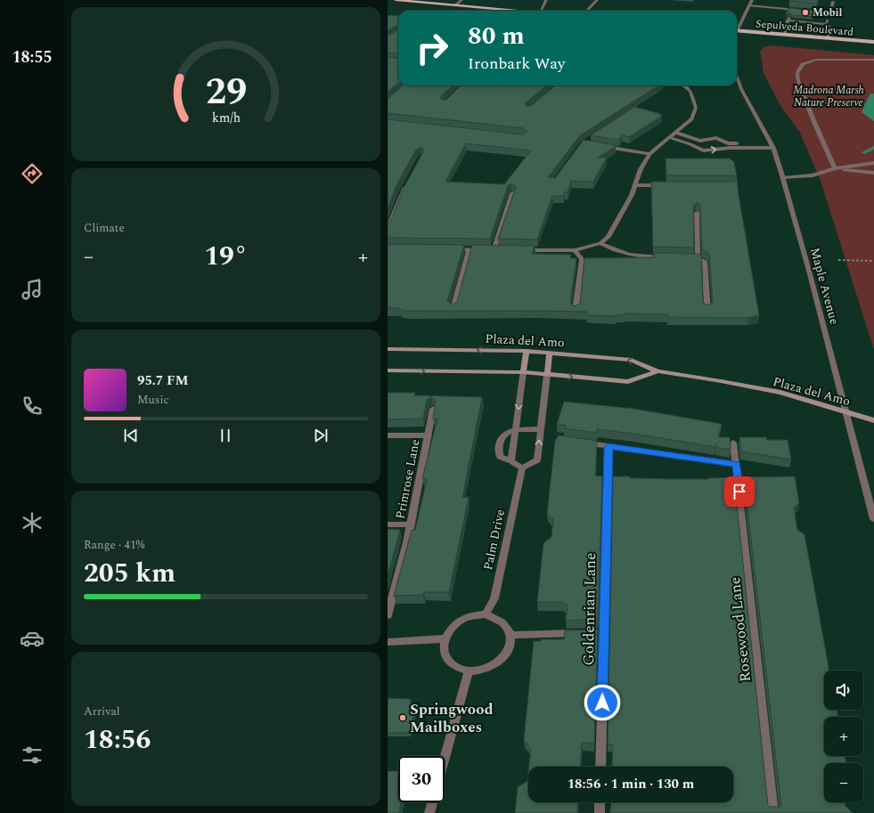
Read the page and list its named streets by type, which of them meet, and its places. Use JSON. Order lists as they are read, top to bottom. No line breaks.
{"streets":{"main road":["Sepulveda Boulevard","Plaza del Amo"],"street":["Maple Avenue","Primrose Lane","Palm Drive","Goldenrian Lane","Rosewood Lane"]},"crossings":[["Maple Avenue","Plaza del Amo"]],"parks":["Madrona Marsh Nature Preserve"],"places":["Mobil","Springwood Mailboxes"],"page":{"tabs":"18:55","turn":["80 m","Ironbark Way"],"tile":["Climate",["Range · 41%","205 km"],["Arrival","18:56"]],"heat":["−","19°","+"],"song":["95.7 FM","Music"],"map_buttons":["+","−"],"limit":"30","trip":"18:56 · 1 min · 130 m","gauge":["29","km/h"]}}
